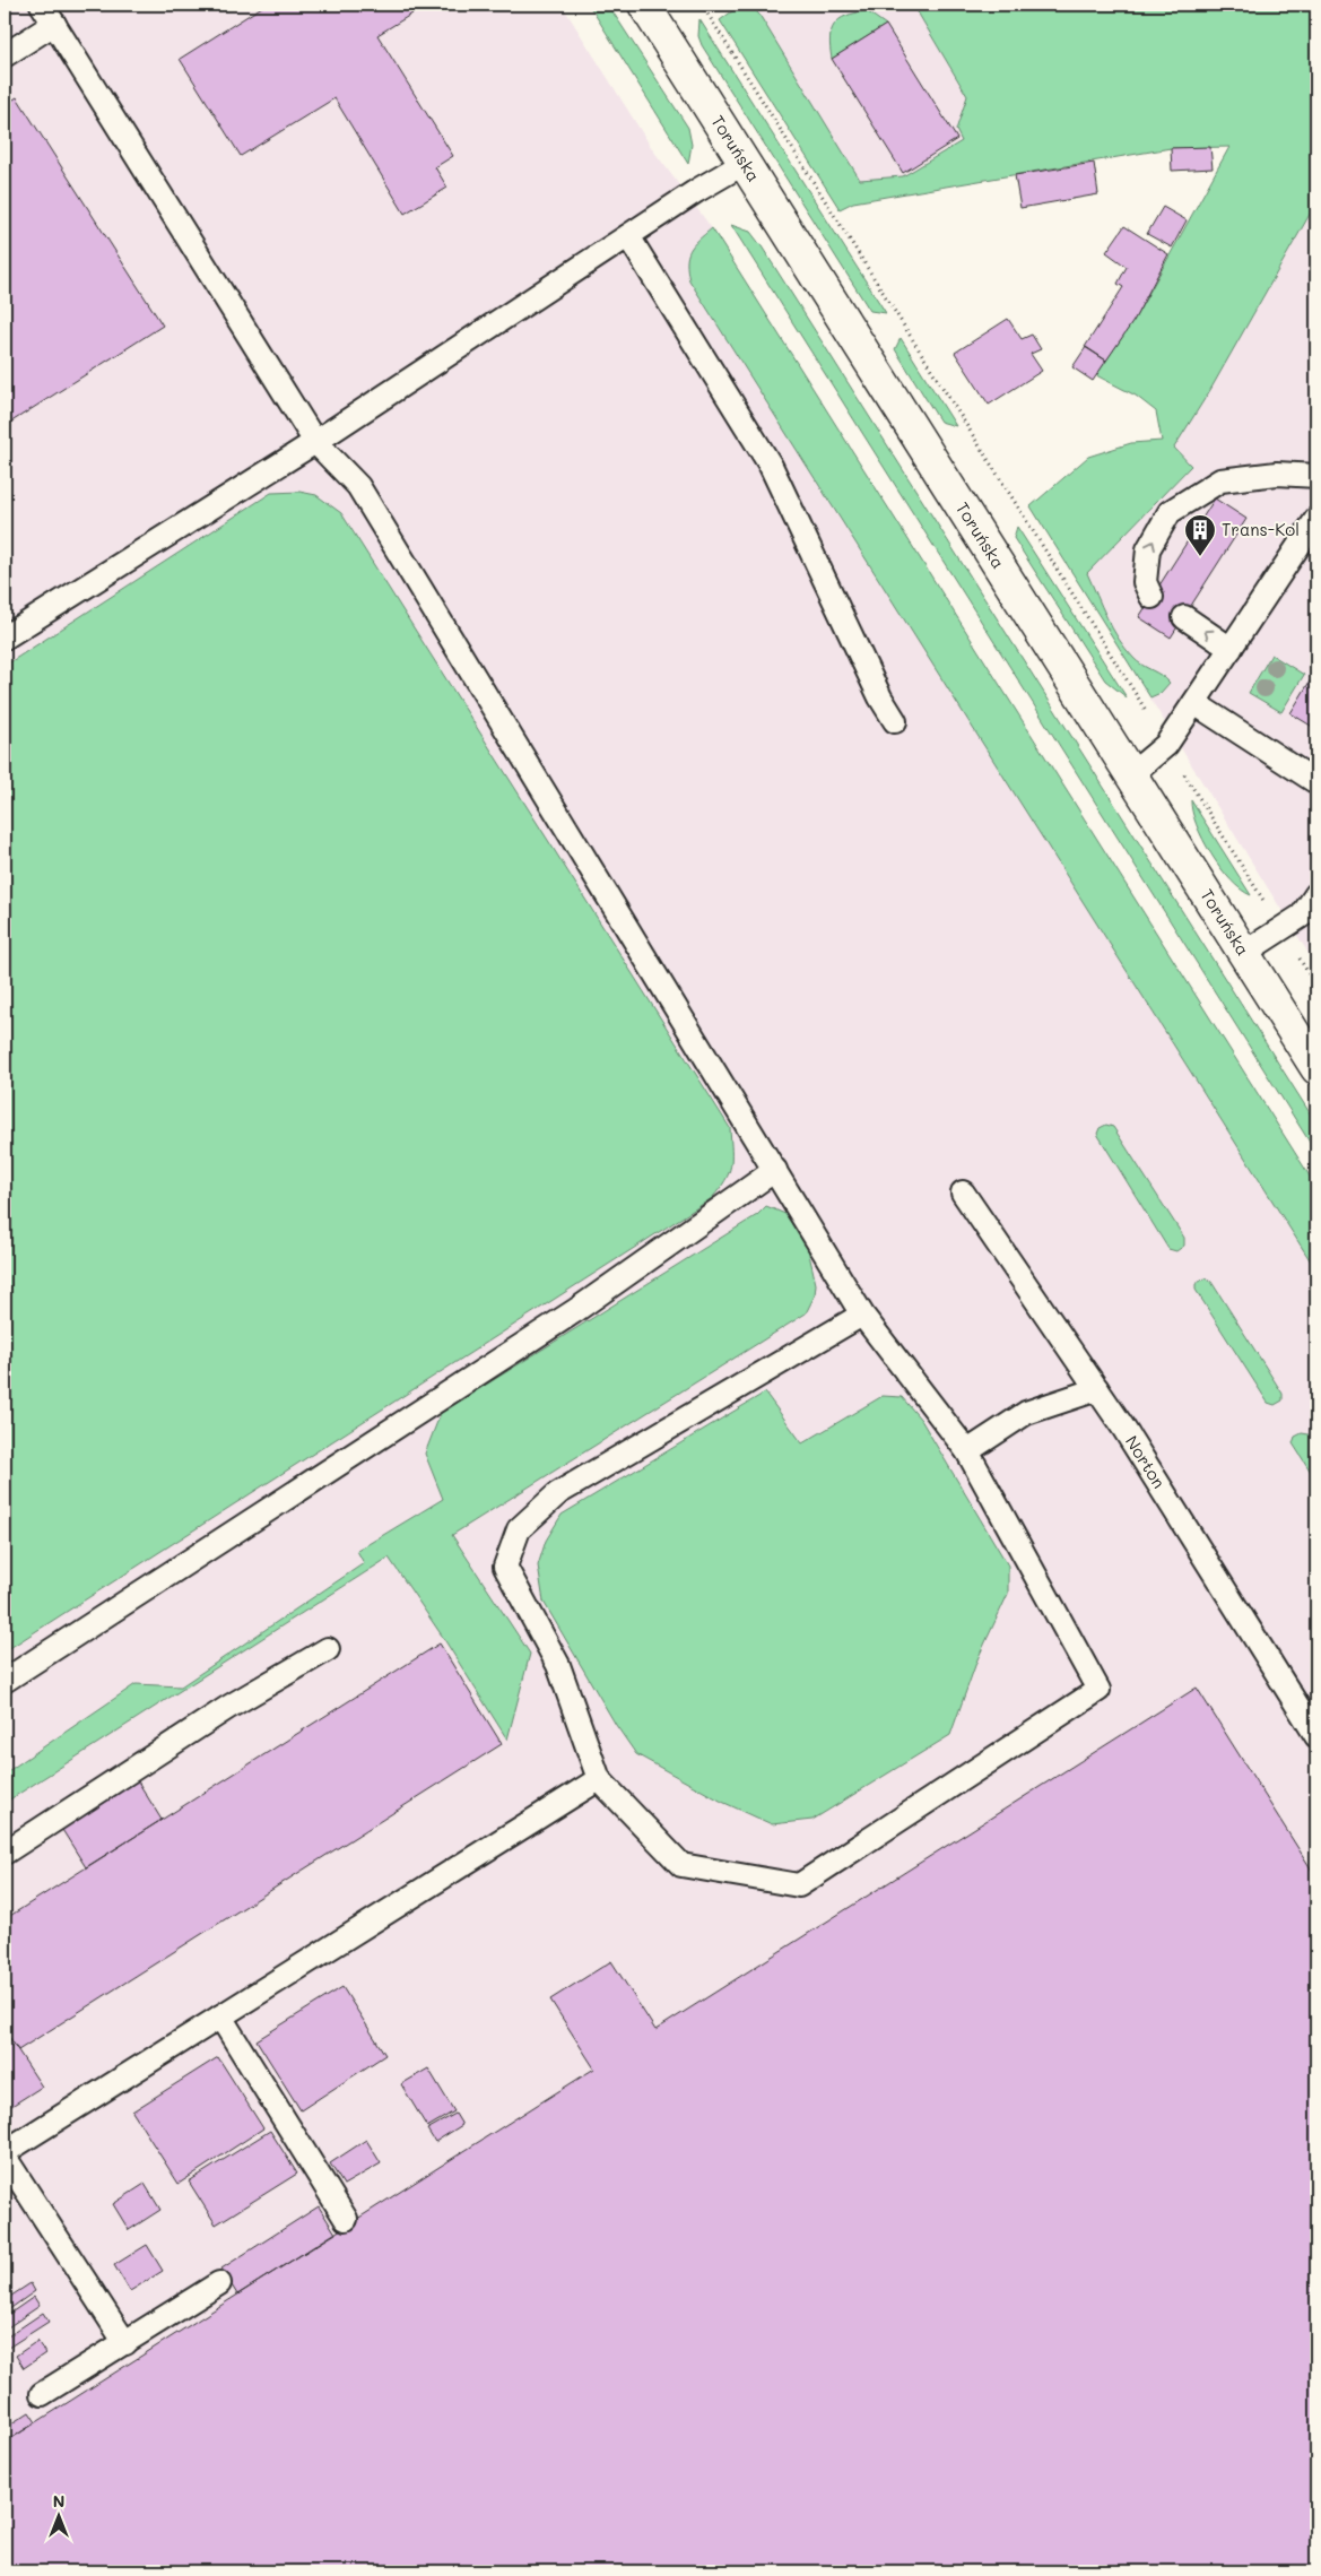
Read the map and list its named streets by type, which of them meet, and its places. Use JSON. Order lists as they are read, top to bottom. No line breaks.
{"streets":{"street":["Toruńska"],"lane":["Norton"]},"places":{"building":["Trans-Kol"]},"north":"top"}
